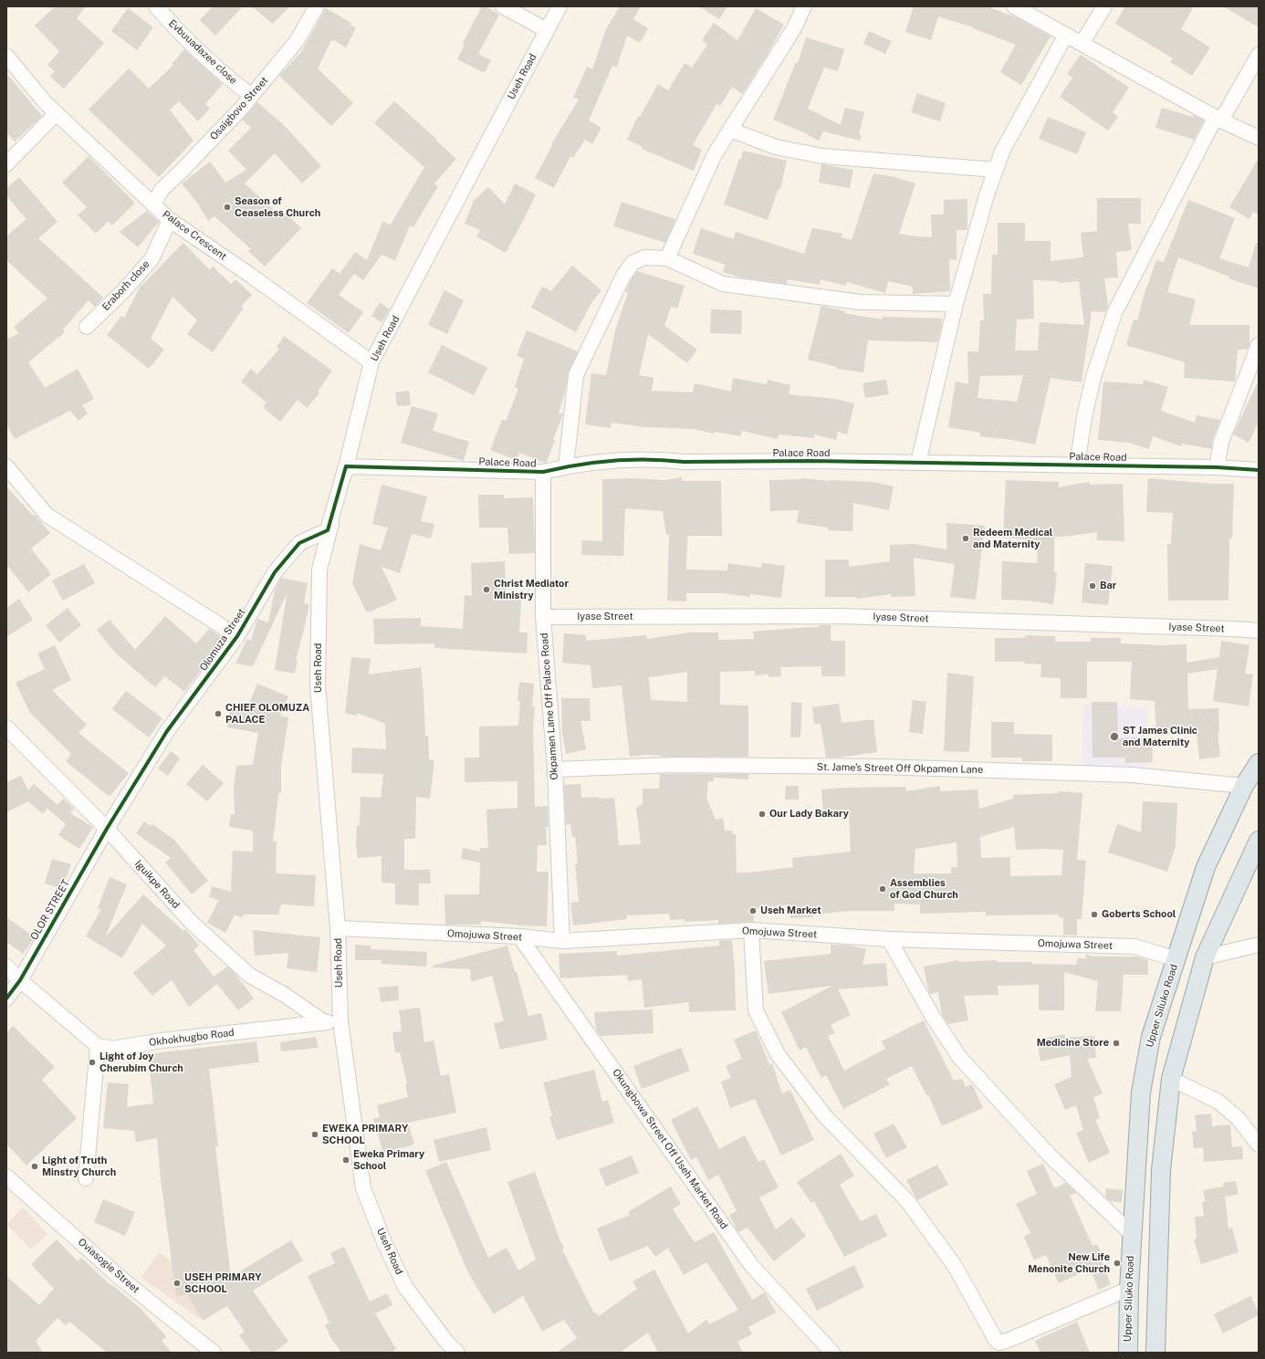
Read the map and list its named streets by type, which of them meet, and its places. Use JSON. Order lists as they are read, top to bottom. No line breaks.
{"streets":{"main road":["Upper Siluko Road"],"street":["Evbuuadazee close","Useh Road","Osaigbovo Street","Palace Crescent","Eraborh close","Palace Road","Iyase Street","Olomuza Street","Okpamen Lane Off Palace Road","St. Jame's Street Off Okpamen Lane","Iguikpe Road","OLOR STREET","Omojuwa Street","Okhokhugbo Road","Okungbowa Street Off Useh Market Road","Oviasogie Street"]},"crossings":[["Evbuuadazee close","Osaigbovo Street"],["Useh Road","Palace Crescent"],["Useh Road","Palace Road"],["Useh Road","Olomuza Street"],["Useh Road","Omojuwa Street"],["Useh Road","Okhokhugbo Road"],["Osaigbovo Street","Palace Crescent"],["Palace Crescent","Eraborh close"],["Palace Road","Olomuza Street"],["Palace Road","Okpamen Lane Off Palace Road"],["Iyase Street","Okpamen Lane Off Palace Road"],["Olomuza Street","Iguikpe Road"],["Olomuza Street","OLOR STREET"],["Okpamen Lane Off Palace Road","St. Jame's Street Off Okpamen Lane"],["Okpamen Lane Off Palace Road","Omojuwa Street"],["St. Jame's Street Off Okpamen Lane","Upper Siluko Road"],["Iguikpe Road","OLOR STREET"],["Iguikpe Road","Okhokhugbo Road"],["Omojuwa Street","Upper Siluko Road"],["Omojuwa Street","Okungbowa Street Off Useh Market Road"]],"places":["Season of Ceaseless Church","Redeem Medical and Maternity","Bar","Christ Mediator Ministry","CHIEF OLOMUZA PALACE","ST James Clinic and Maternity","Our Lady Bakary","Assemblies of God Church","Useh Market","Goberts School","Medicine Store","Light of Joy Cherubim Church","EWEKA PRIMARY SCHOOL","Eweka Primary School","Light of Truth Minstry Church","New Life Menonite Church","USEH PRIMARY SCHOOL"]}
